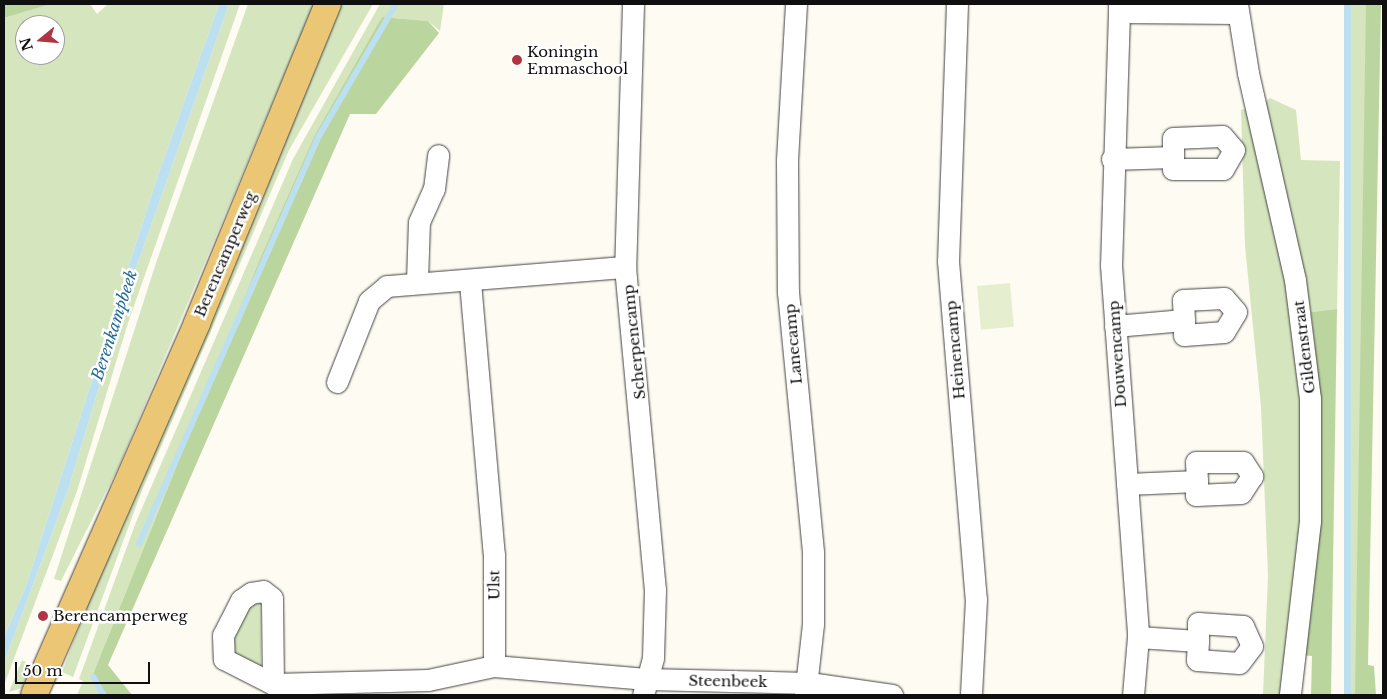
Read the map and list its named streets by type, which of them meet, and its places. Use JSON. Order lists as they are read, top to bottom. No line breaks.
{"streets":{"main road":["Berencamperweg"],"street":["Scherpencamp","Lanecamp","Gildenstraat","Heinencamp","Douwencamp","Ulst","Steenbeek"]},"crossings":[["Scherpencamp","Steenbeek"],["Lanecamp","Steenbeek"],["Ulst","Steenbeek"]],"water":["Berenkampbeek"],"places":["Koningin Emmaschool","Berencamperweg"],"scale_bar":"50 m","north":"left"}
